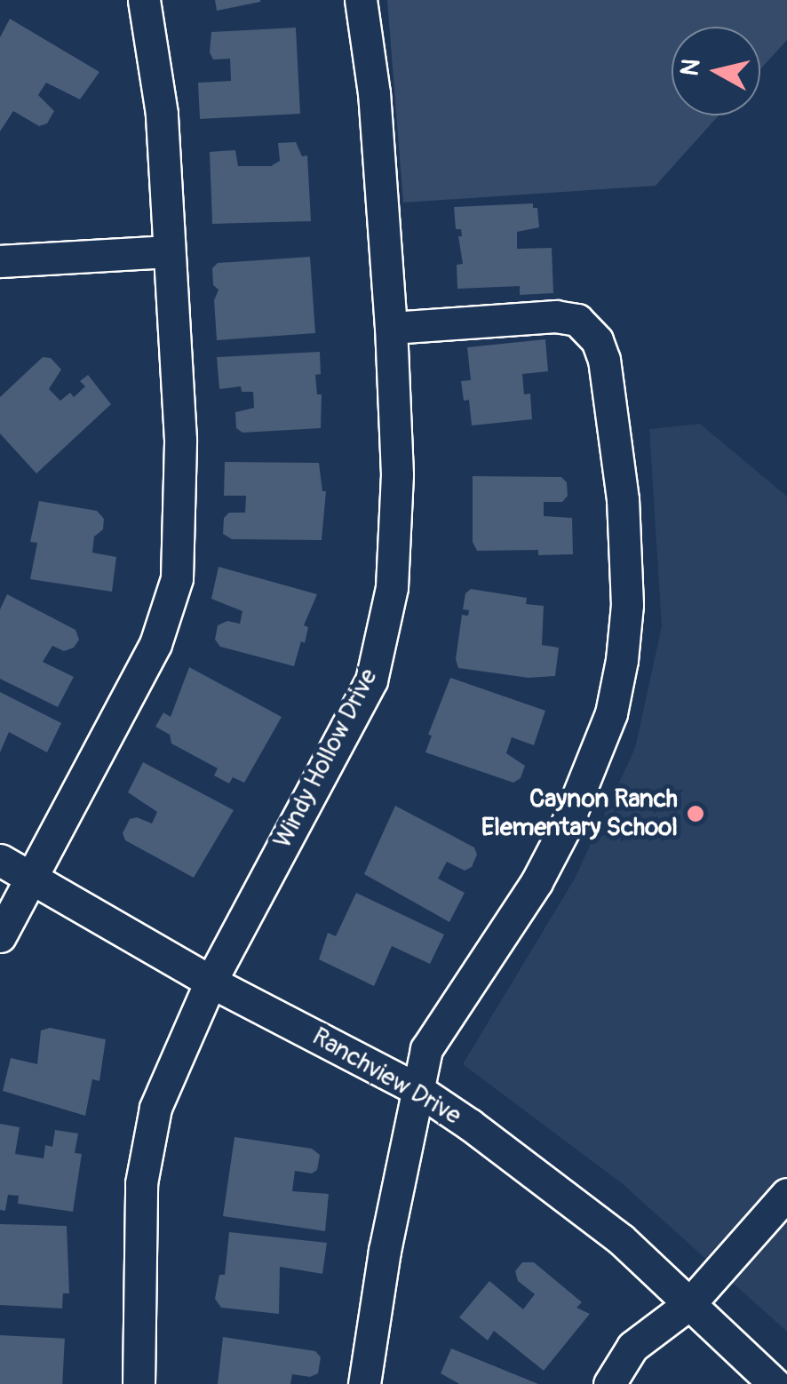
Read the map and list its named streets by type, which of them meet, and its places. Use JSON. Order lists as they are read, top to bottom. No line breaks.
{"streets":{"street":["Windy Hollow Drive","Ranchview Drive"]},"crossings":[["Windy Hollow Drive","Ranchview Drive"]],"places":["Caynon Ranch Elementary School"],"north":"left"}
